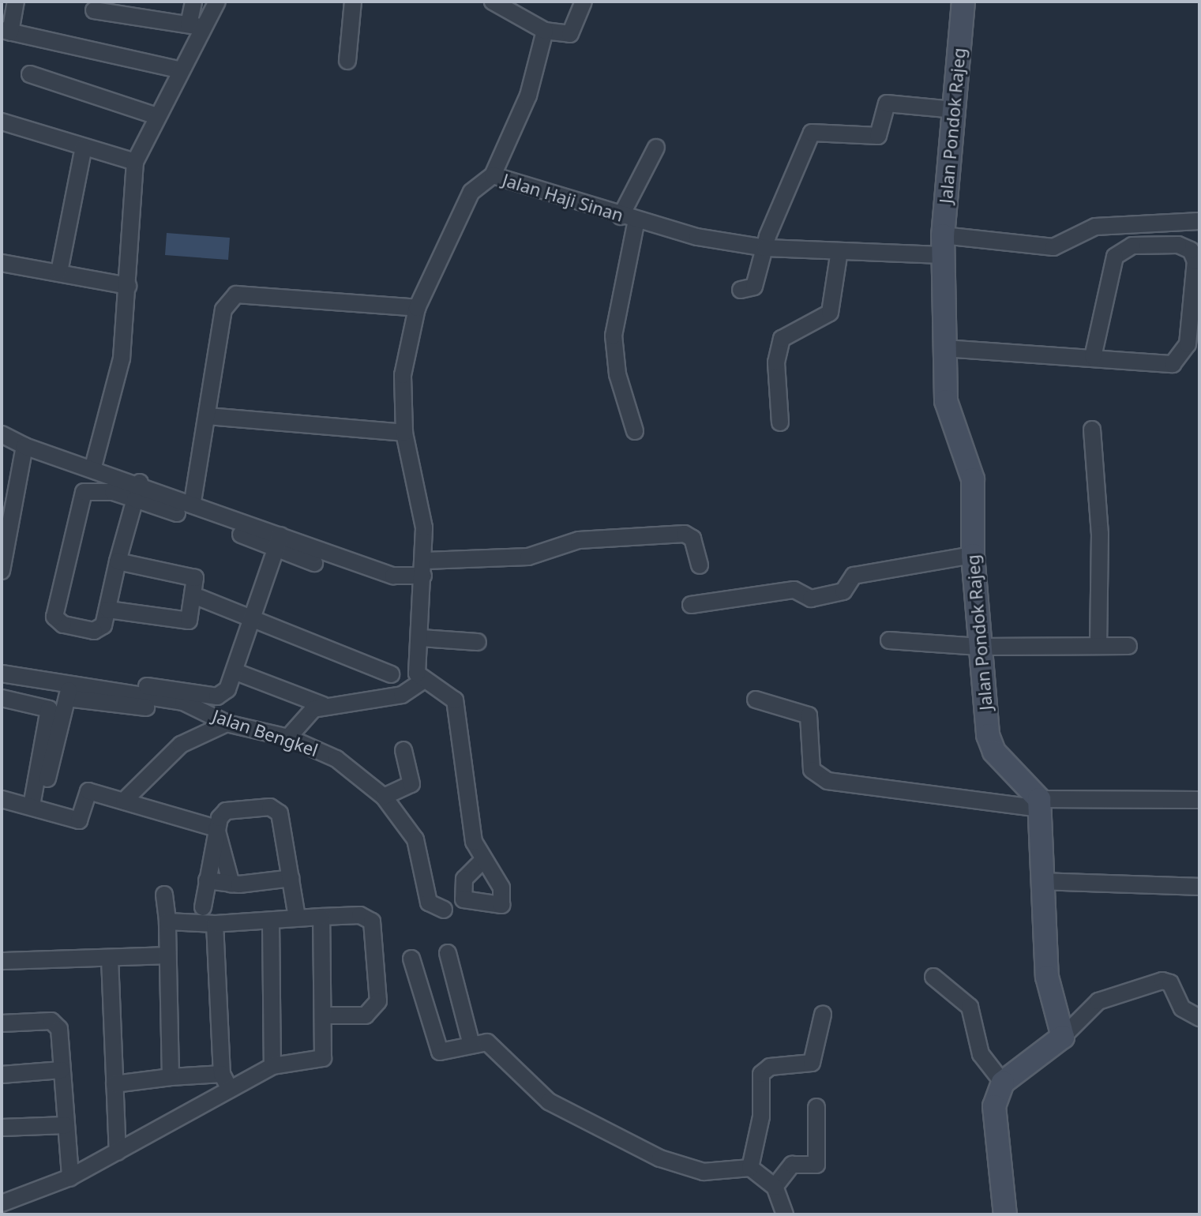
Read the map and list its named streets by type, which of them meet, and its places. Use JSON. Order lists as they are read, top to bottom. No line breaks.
{"streets":{"main road":["Jalan Pondok Rajeg"],"street":["Jalan Haji Sinan","Jalan Bengkel"]},"crossings":[["Jalan Pondok Rajeg","Jalan Haji Sinan"]]}
